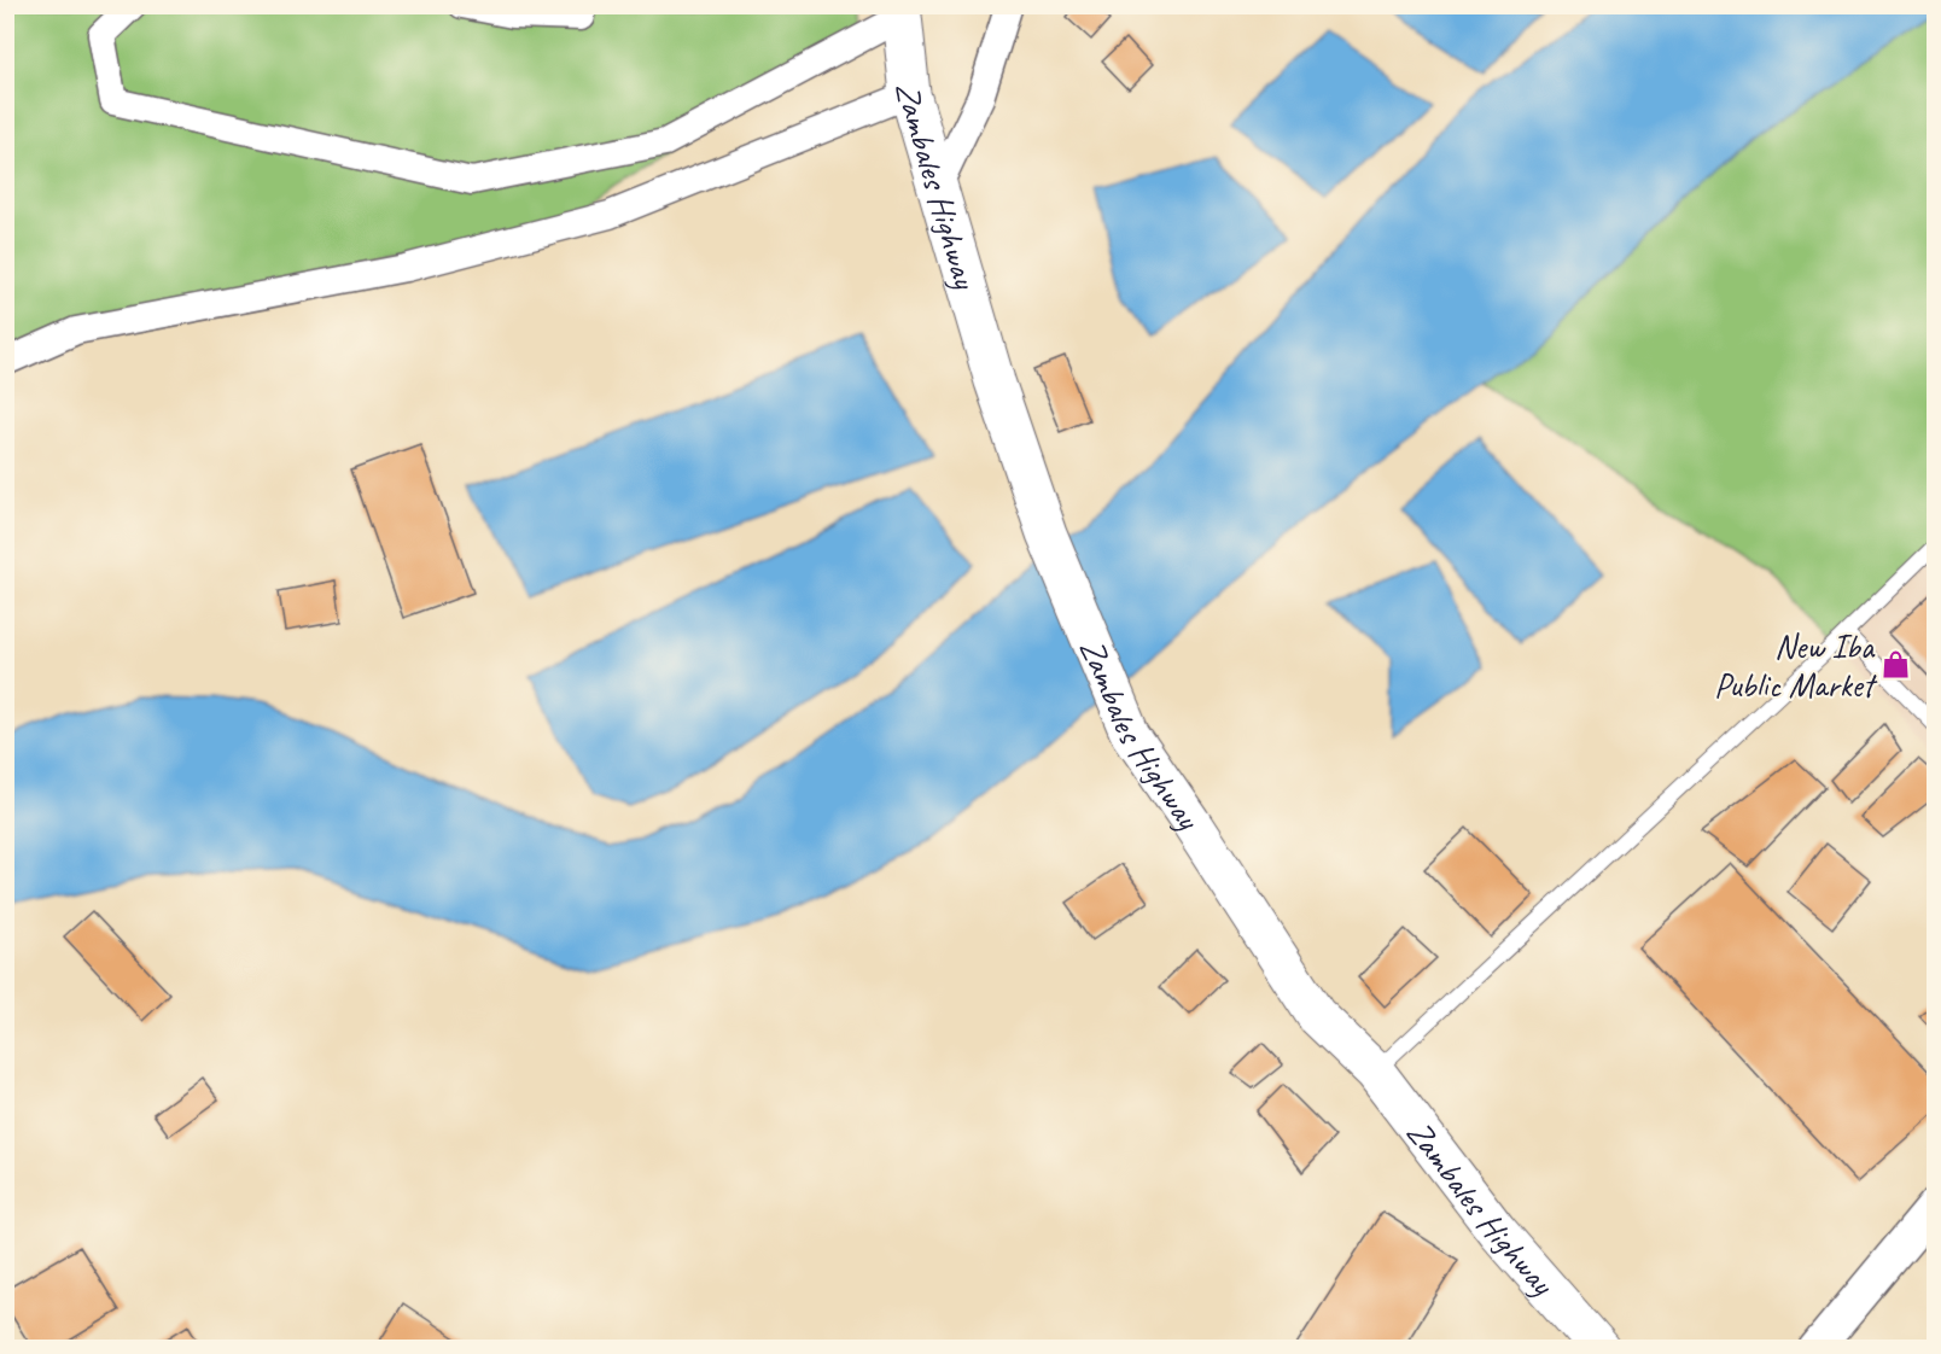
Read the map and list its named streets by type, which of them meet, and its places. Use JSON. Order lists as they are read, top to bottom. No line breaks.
{"streets":{"main road":["Zambales Highway"]},"places":{"shop":["New Iba Public Market"]}}
